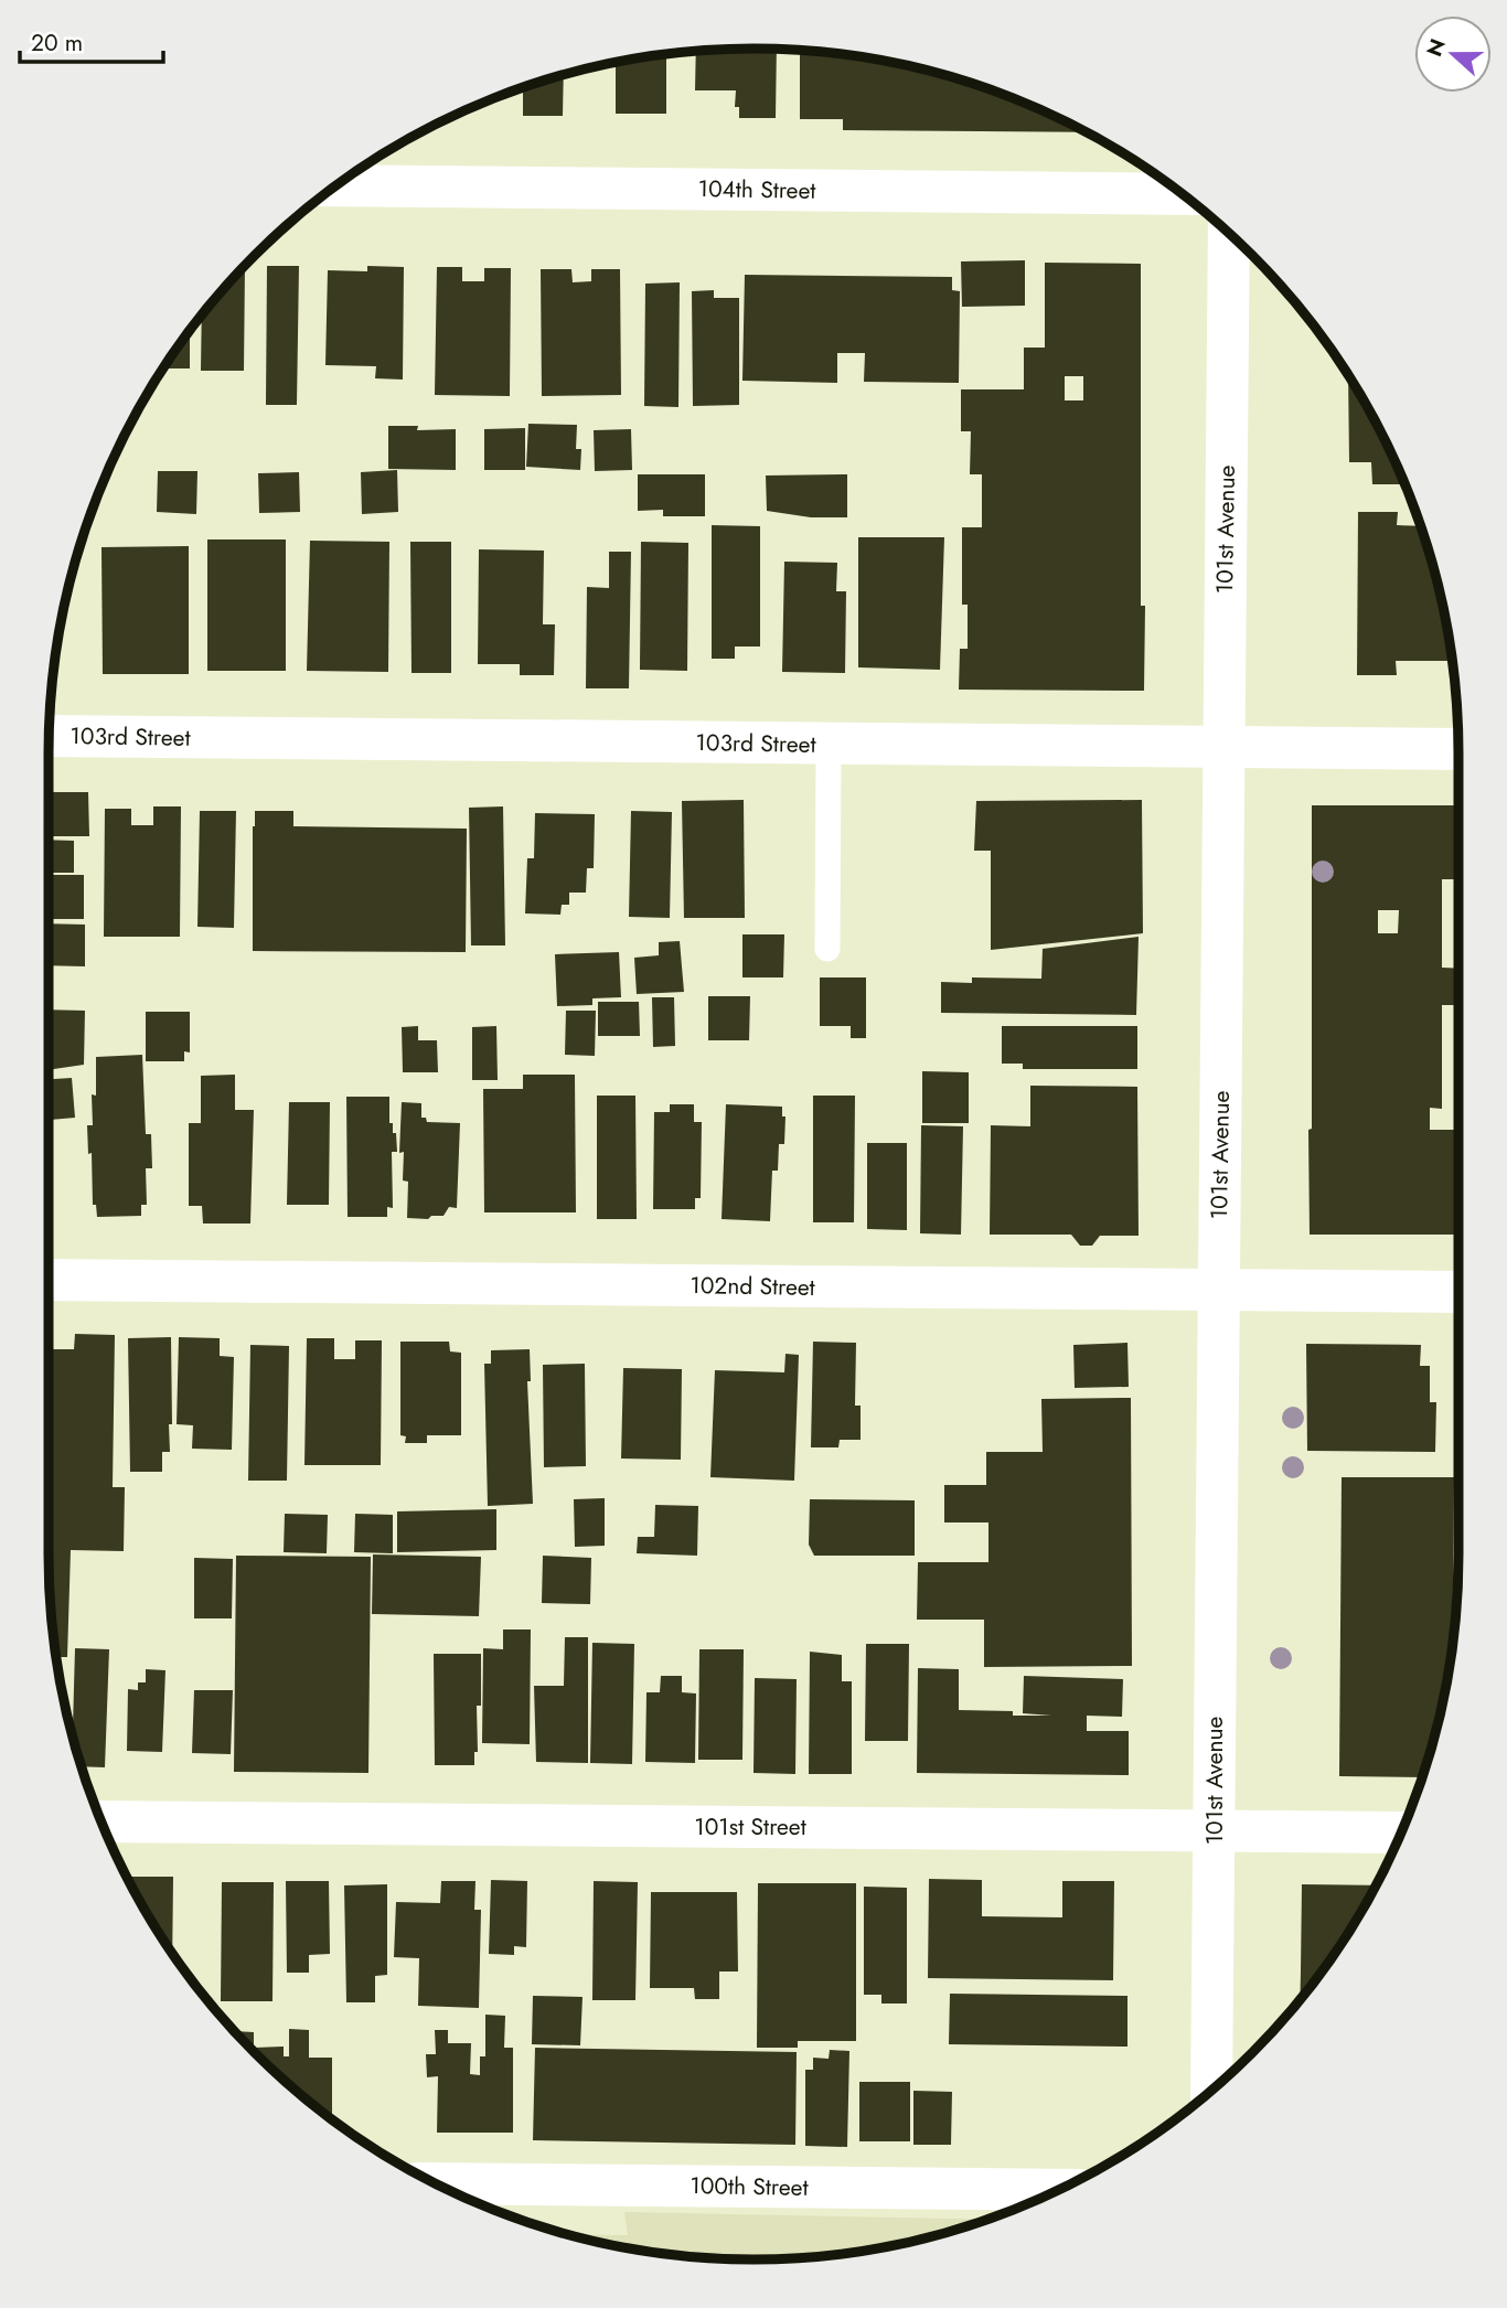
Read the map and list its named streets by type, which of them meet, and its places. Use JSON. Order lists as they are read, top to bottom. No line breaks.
{"streets":{"street":["104th Street","101st Avenue","103rd Street","102nd Street","101st Street","100th Street"]},"crossings":[["101st Avenue","103rd Street"],["101st Avenue","102nd Street"],["101st Avenue","101st Street"]],"scale_bar":"20 m","north":"left"}
